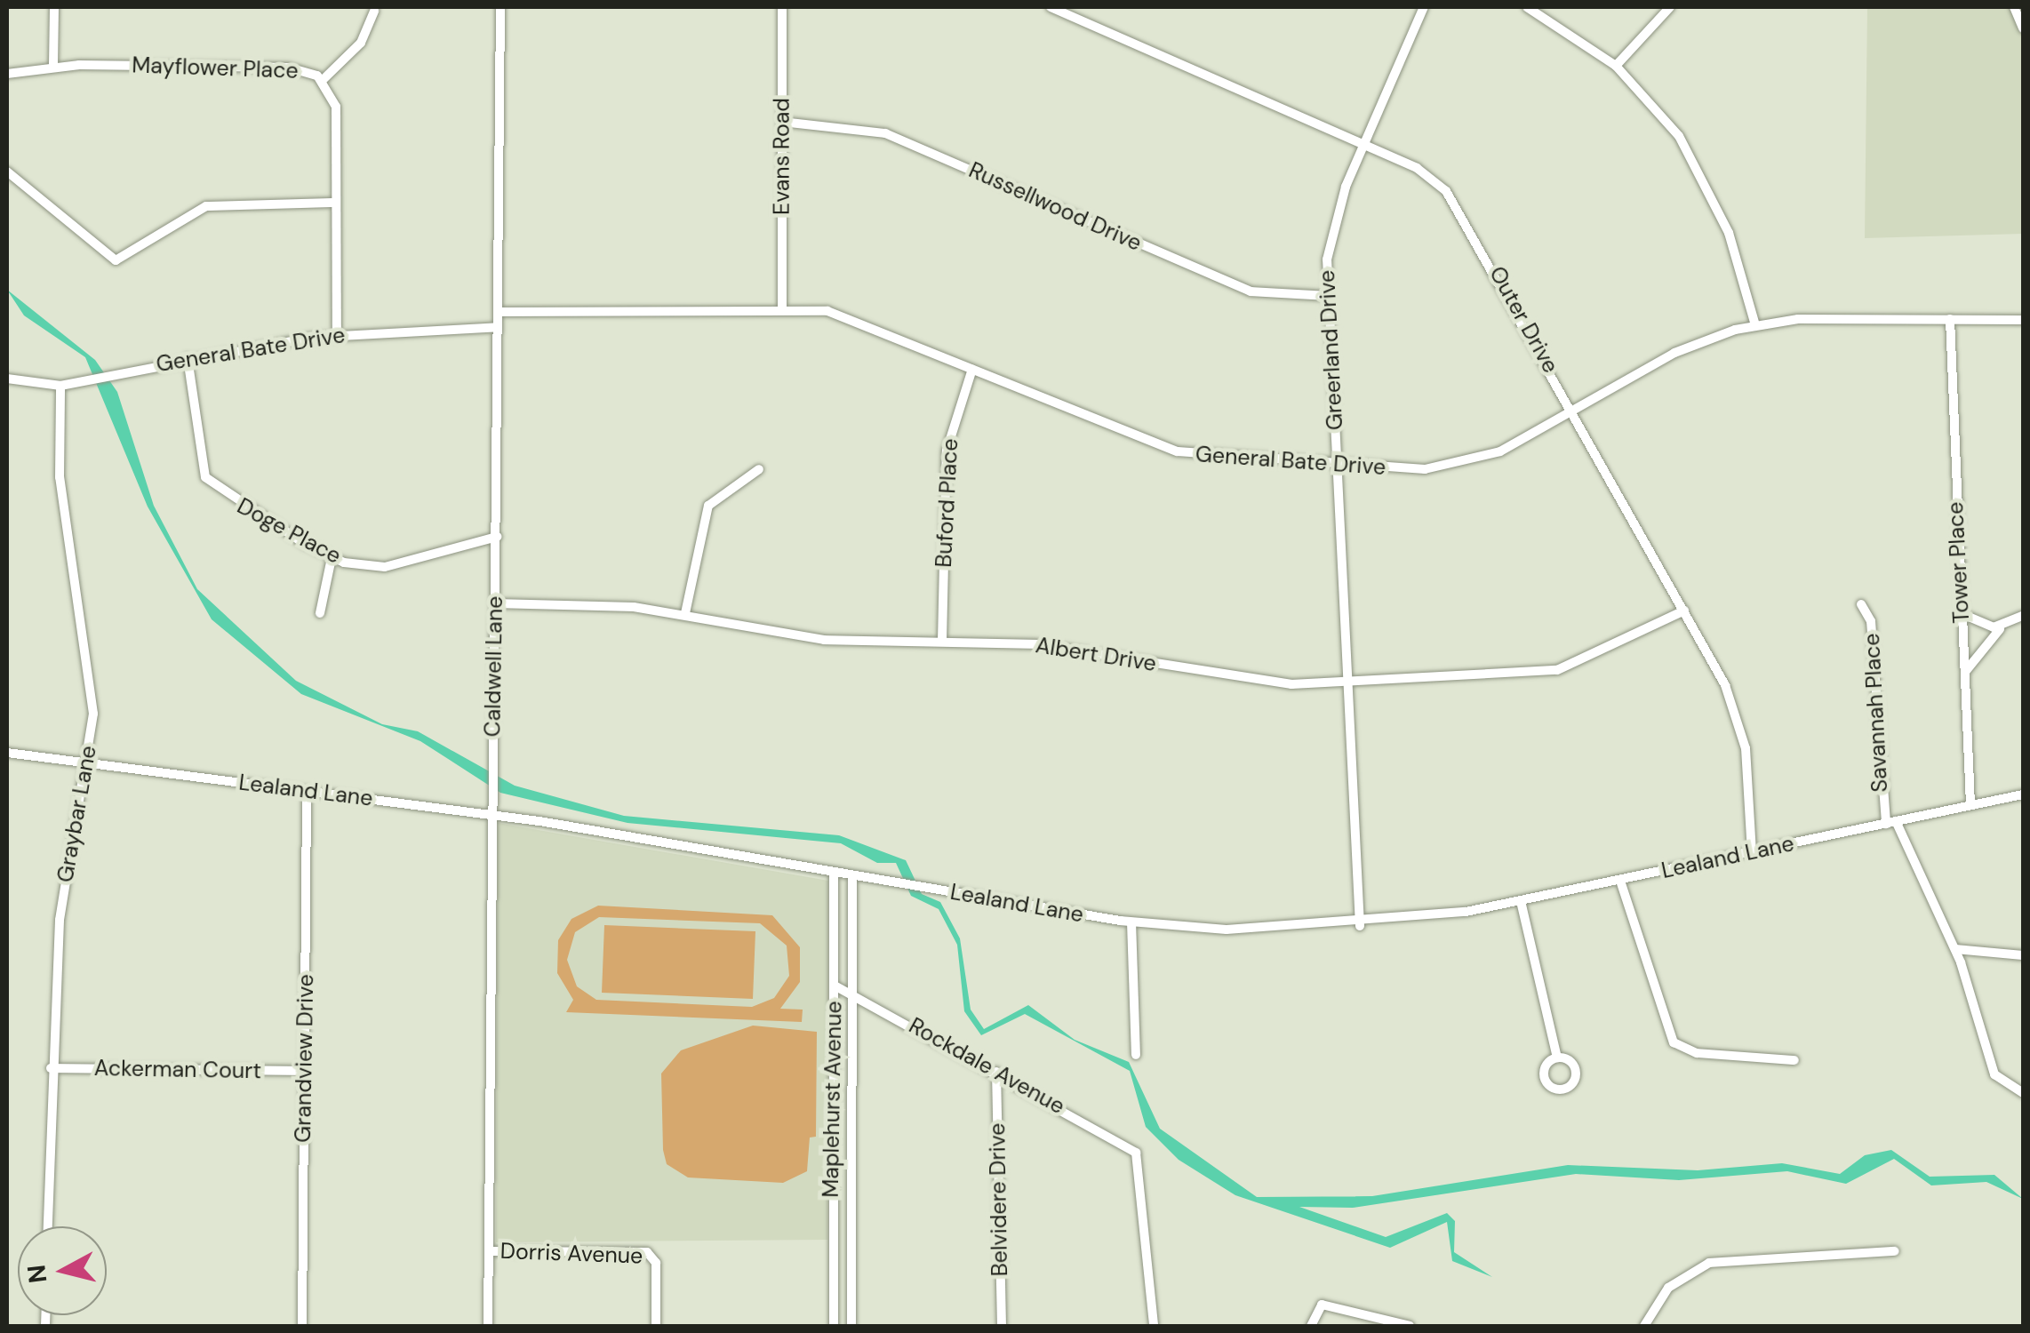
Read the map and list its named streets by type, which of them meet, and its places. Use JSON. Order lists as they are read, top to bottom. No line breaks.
{"streets":{"street":["Mayflower Place","Evans Road","Russellwood Drive","Outer Drive","General Bate Drive","Greerland Drive","Buford Place","Doge Place","Tower Place","Albert Drive","Caldwell Lane","Savannah Place","Lealand Lane","Graybar Lane","Grandview Drive","Rockdale Avenue","Ackerman Court","Maplehurst Avenue","Belvidere Drive","Dorris Avenue"]},"crossings":[["Mayflower Place","General Bate Drive"],["Evans Road","Russellwood Drive"],["Evans Road","General Bate Drive"],["Russellwood Drive","Greerland Drive"],["Outer Drive","General Bate Drive"],["Outer Drive","Greerland Drive"],["Outer Drive","Albert Drive"],["Outer Drive","Lealand Lane"],["General Bate Drive","Greerland Drive"],["General Bate Drive","Buford Place"],["General Bate Drive","Doge Place"],["General Bate Drive","Tower Place"],["General Bate Drive","Caldwell Lane"],["General Bate Drive","Graybar Lane"],["Greerland Drive","Albert Drive"],["Greerland Drive","Lealand Lane"],["Buford Place","Albert Drive"],["Doge Place","Caldwell Lane"],["Tower Place","Lealand Lane"],["Albert Drive","Caldwell Lane"],["Caldwell Lane","Lealand Lane"],["Caldwell Lane","Dorris Avenue"],["Savannah Place","Lealand Lane"],["Lealand Lane","Graybar Lane"],["Lealand Lane","Grandview Drive"],["Lealand Lane","Maplehurst Avenue"],["Graybar Lane","Ackerman Court"],["Grandview Drive","Ackerman Court"],["Rockdale Avenue","Maplehurst Avenue"],["Rockdale Avenue","Belvidere Drive"]],"north":"left"}
